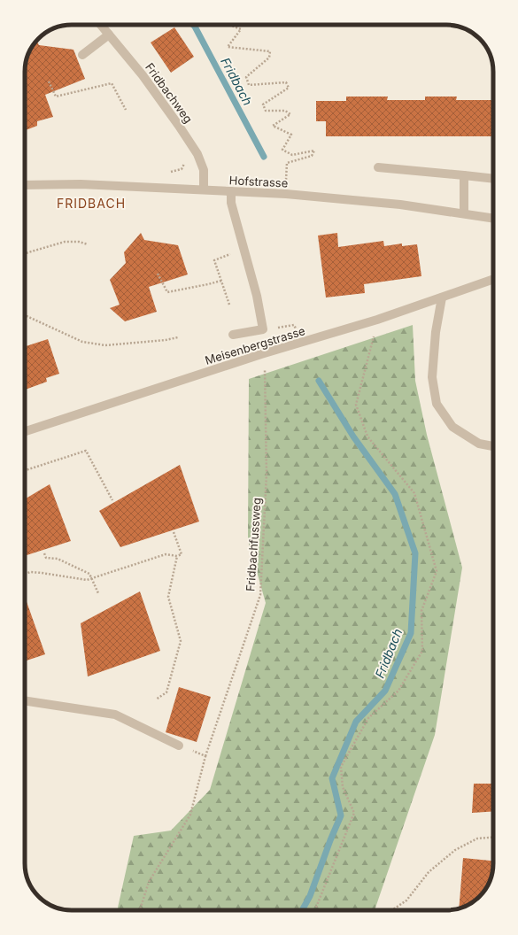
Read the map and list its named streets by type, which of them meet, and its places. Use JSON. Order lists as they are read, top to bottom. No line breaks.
{"streets":{"street":["Fridbachweg","Hofstrasse","Meisenbergstrasse"],"path":["Fridbachfussweg"]},"crossings":[["Fridbachweg","Hofstrasse"]],"districts":["FRIDBACH"],"water":["Fridbach"]}
